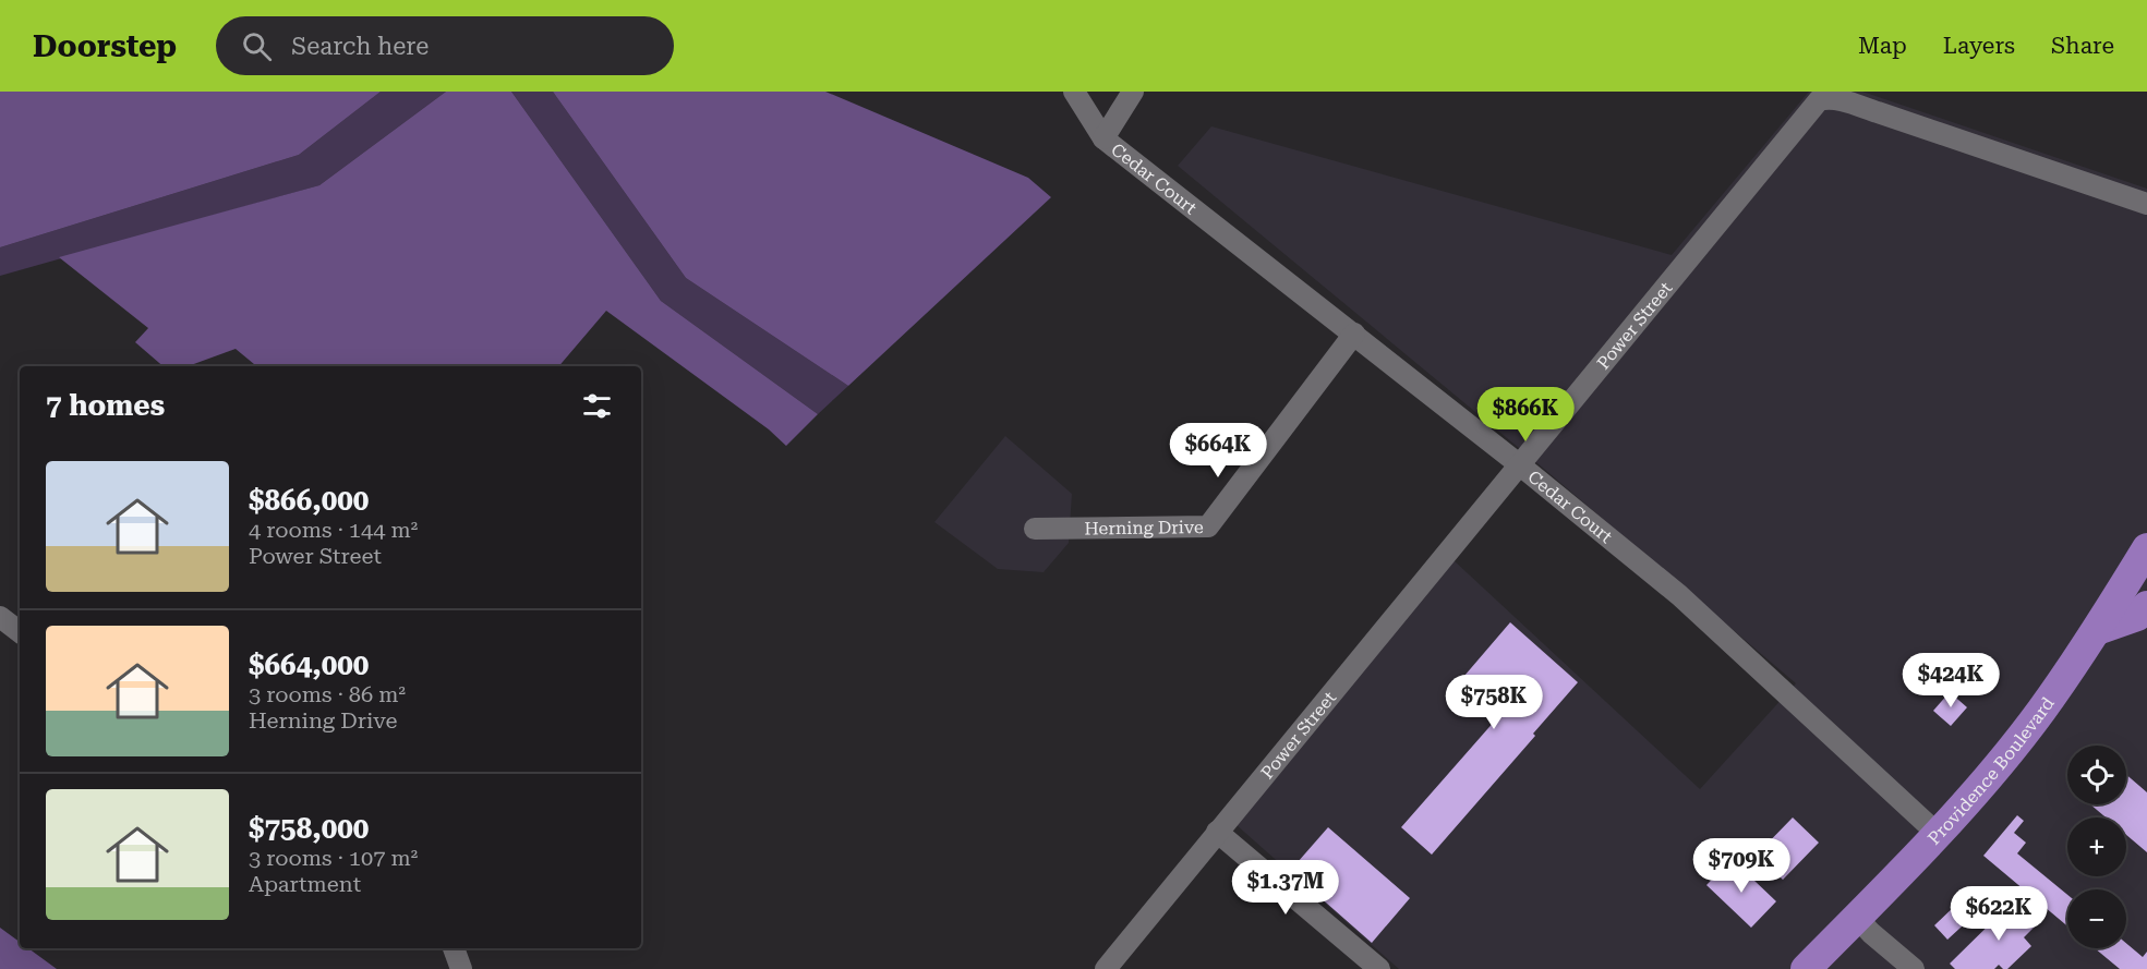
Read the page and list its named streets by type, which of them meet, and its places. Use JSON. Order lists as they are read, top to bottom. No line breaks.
{"streets":{"highway":["Providence Boulevard"],"street":["Cedar Court","Power Street","Herning Drive"]},"crossings":[["Cedar Court","Power Street"],["Cedar Court","Herning Drive"],["Cedar Court","Providence Boulevard"]],"page":{"header":"Doorstep","search":"Search here","nav":["Map","Layers","Share"],"heading":"7 homes","price":["$866K","$664K","$424K","$758K","$709K","$1.37M","$622K"],"list":[{"name":"$866,000","note":"4 rooms · 144 m² · Power Street"},{"name":"$664,000","note":"3 rooms · 86 m² · Herning Drive"},{"name":"$758,000","note":"3 rooms · 107 m² · Apartment"}],"map_buttons":["+","−"]}}
